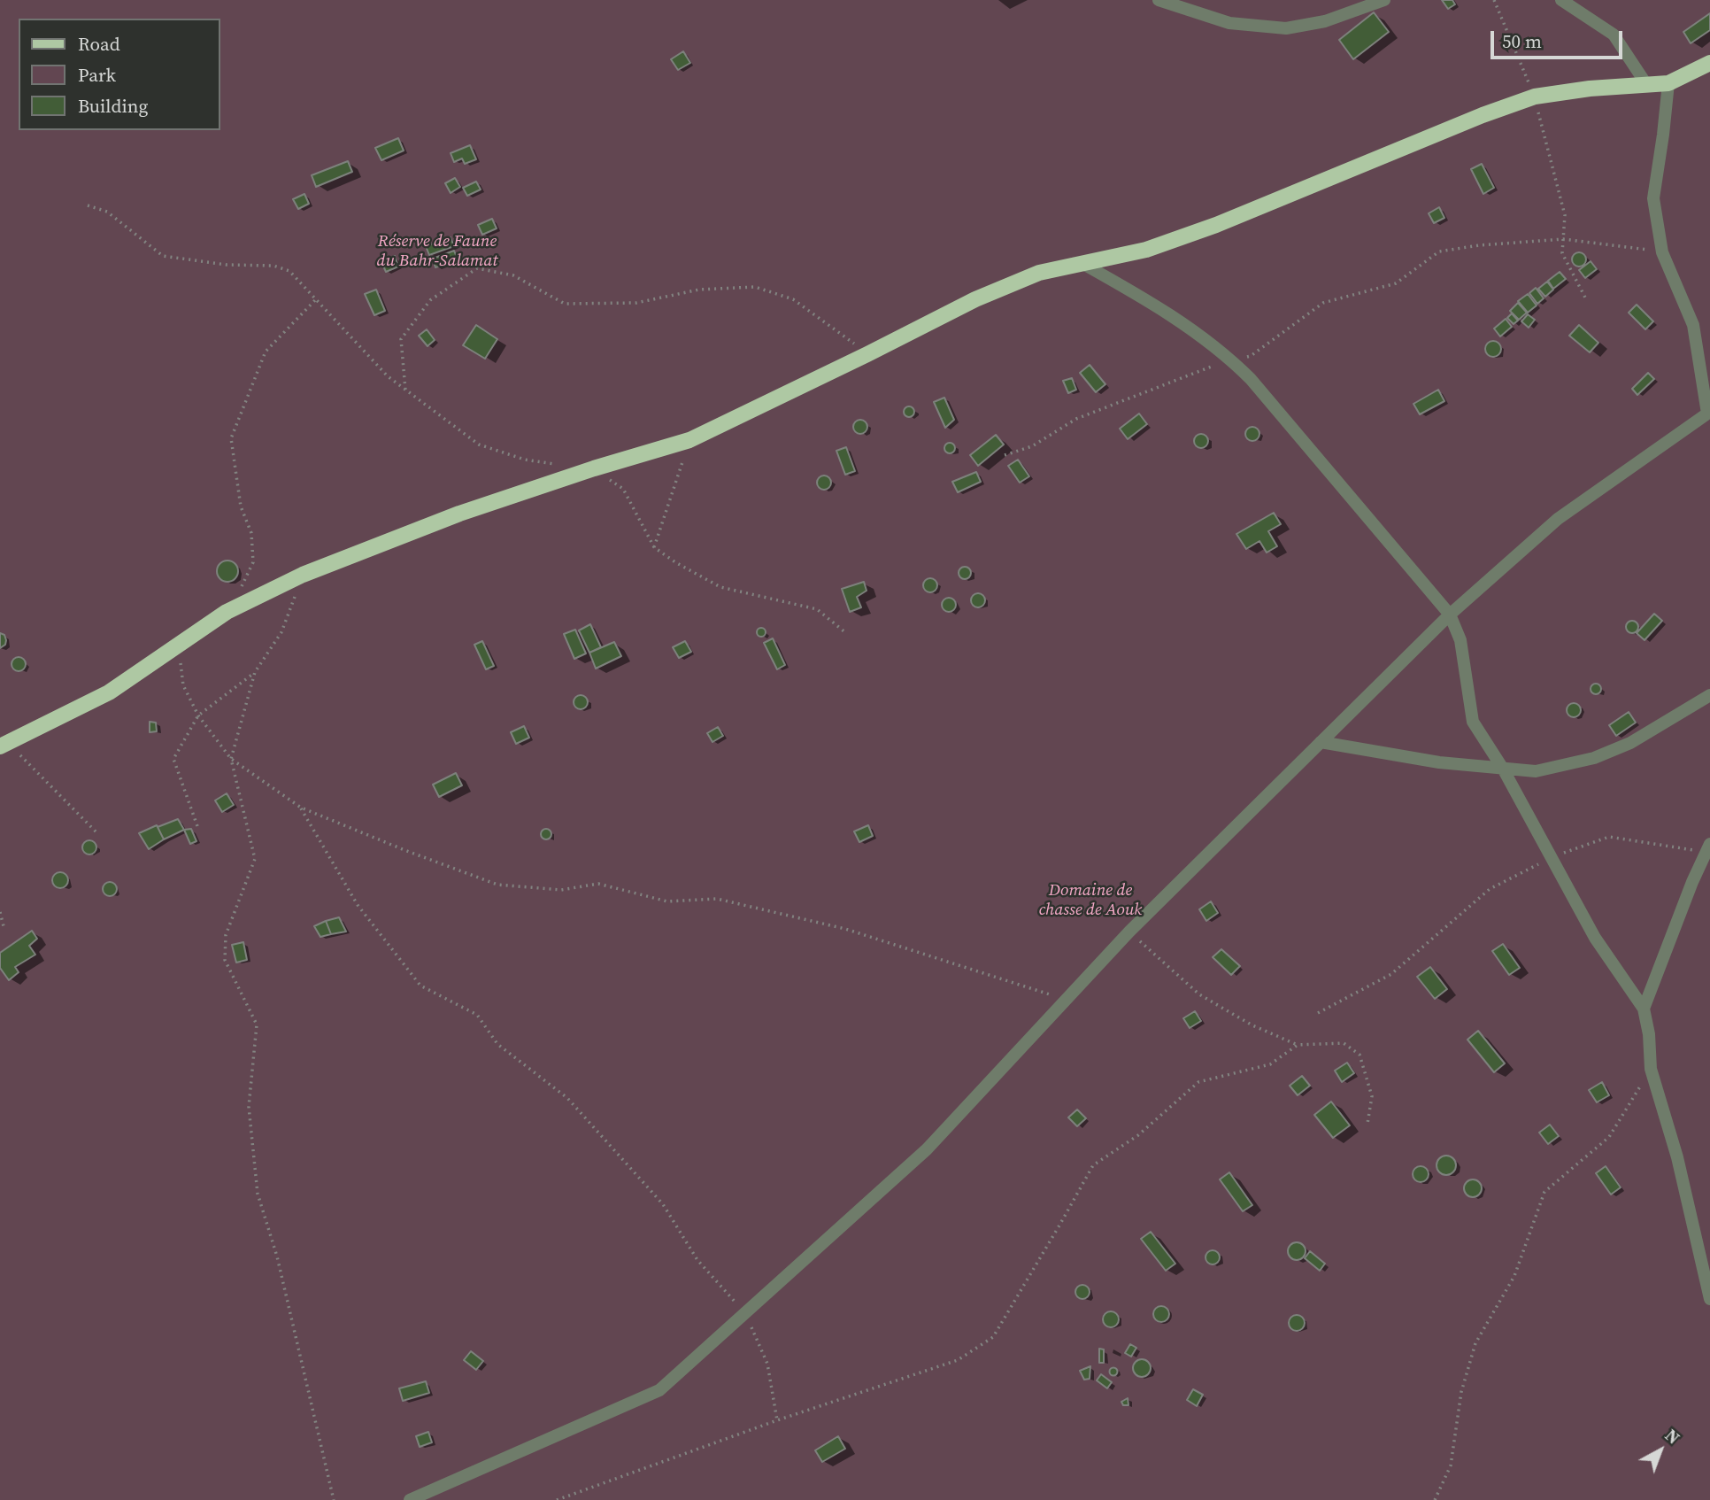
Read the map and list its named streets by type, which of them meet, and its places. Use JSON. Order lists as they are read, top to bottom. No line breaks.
{"parks":["Réserve de Faune du Bahr-Salamat","Domaine de chasse de Aouk"],"legend":["Road","Park","Building"],"scale_bar":"50 m","north":"top right"}
